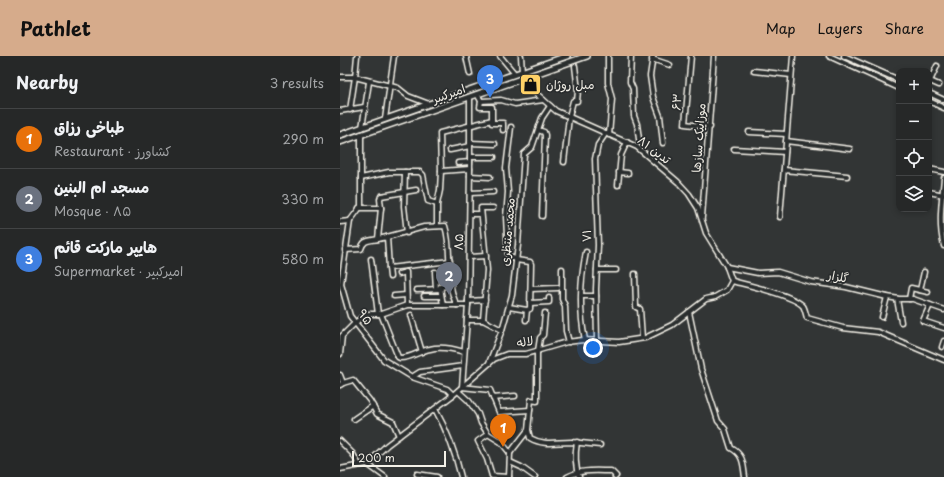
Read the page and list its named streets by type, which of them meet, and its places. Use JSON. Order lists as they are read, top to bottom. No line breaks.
{"streets":{"main road":["امیرکبیر"],"street":["۶۳","موزاییک سازها","تدین ۸۱","محمد منتظری","۷۱","۸۵","گلزار","۹۵","لاله"]},"crossings":[["امیرکبیر","تدین ۸۱"],["امیرکبیر","۸۵"],["امیرکبیر","۹۵"],["۶۳","موزاییک سازها"],["موزاییک سازها","تدین ۸۱"],["تدین ۸۱","محمد منتظری"],["تدین ۸۱","۷۱"],["تدین ۸۱","گلزار"],["تدین ۸۱","لاله"],["محمد منتظری","لاله"],["۷۱","لاله"],["۸۵","لاله"],["۹۵","لاله"]],"places":{"shop":["مبل روژان"]},"scale_bar":"200 m","page":{"header":"Pathlet","nav":["Map","Layers","Share"],"heading":["Nearby","3 results"],"pins":["3","2","1"],"map_buttons":["+","−"],"list":[{"mark":"1","name":"طباخی رزاق","note":"Restaurant · کشاورز","value":"290 m"},{"mark":"2","name":"مسجد ام البنین","note":"Mosque · ۸۵","value":"330 m"},{"mark":"3","name":"هایپر مارکت قائم","note":"Supermarket · امیرکبیر","value":"580 m"}],"scale":"200 m"}}
